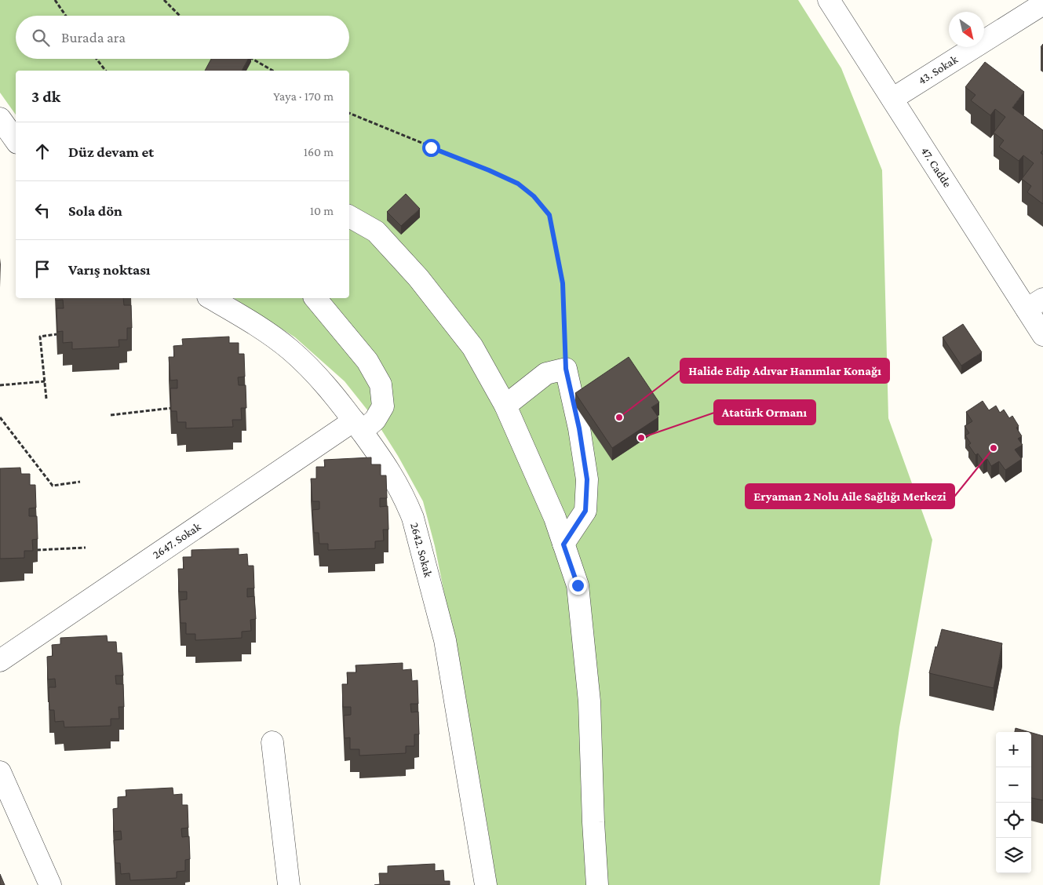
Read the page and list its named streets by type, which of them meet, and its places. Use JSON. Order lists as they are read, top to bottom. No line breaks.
{"streets":{"street":["43. Sokak","47. Cadde","2647. Sokak","2642. Sokak"]},"crossings":[["43. Sokak","47. Cadde"],["2647. Sokak","2642. Sokak"]],"places":["Halide Edip Adıvar Hanımlar Konağı","Atatürk Ormanı","Eryaman 2 Nolu Aile Sağlığı Merkezi"],"north":"bottom right","page":{"search":"Burada ara","heading":["3 dk","Yaya · 170 m"],"list":[["Düz devam et","160 m"],["Sola dön","10 m"],"Varış noktası"],"map_buttons":["+","−"]}}
